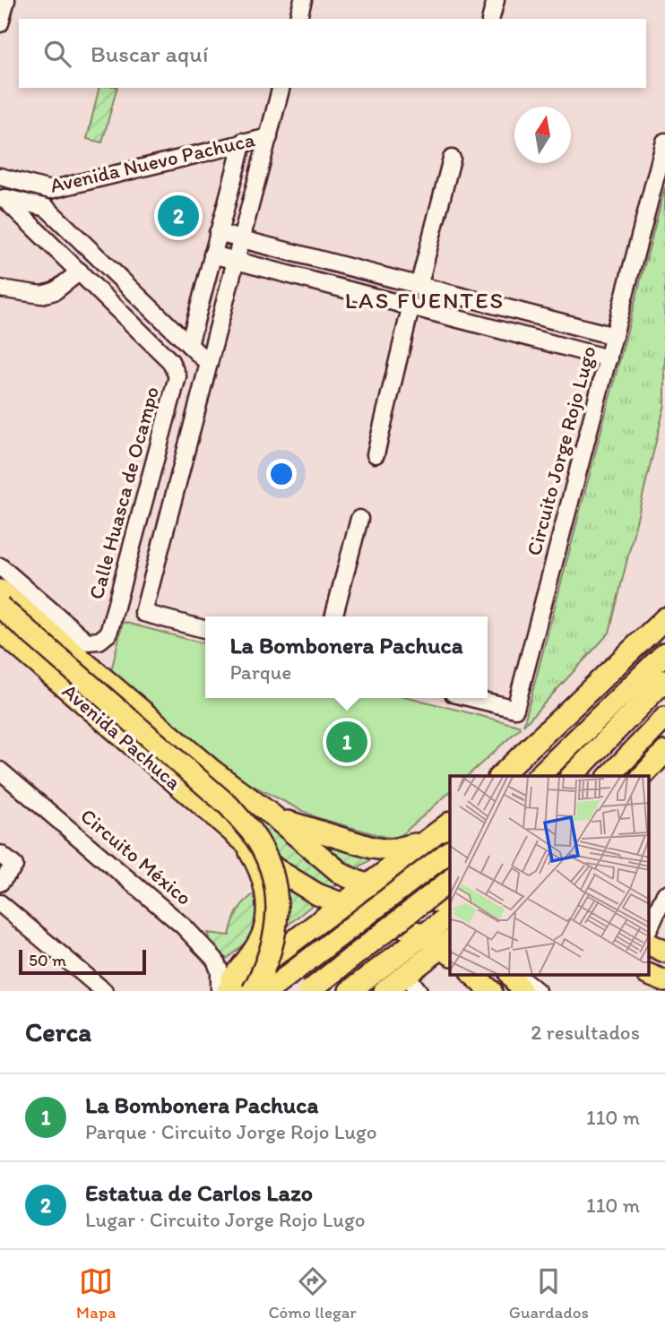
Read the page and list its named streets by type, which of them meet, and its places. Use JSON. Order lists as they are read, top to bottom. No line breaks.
{"streets":{"main road":["Avenida Pachuca"],"street":["Avenida Nuevo Pachuca","Circuito Jorge Rojo Lugo","Calle Huasca de Ocampo","Circuito México"]},"crossings":[["Avenida Nuevo Pachuca","Calle Huasca de Ocampo"]],"districts":["LAS FUENTES"],"scale_bar":"50 m","north":"top","page":{"search":"Buscar aquí","pins":["2","1"],"popup":["La Bombonera Pachuca","Parque"],"scale":"50 m","heading":["Cerca","2 resultados"],"list":[{"mark":"1","name":"La Bombonera Pachuca","note":"Parque · Circuito Jorge Rojo Lugo","value":"110 m"},{"mark":"2","name":"Estatua de Carlos Lazo","note":"Lugar · Circuito Jorge Rojo Lugo","value":"110 m"}],"nav":["Mapa","Cómo llegar","Guardados"]}}
